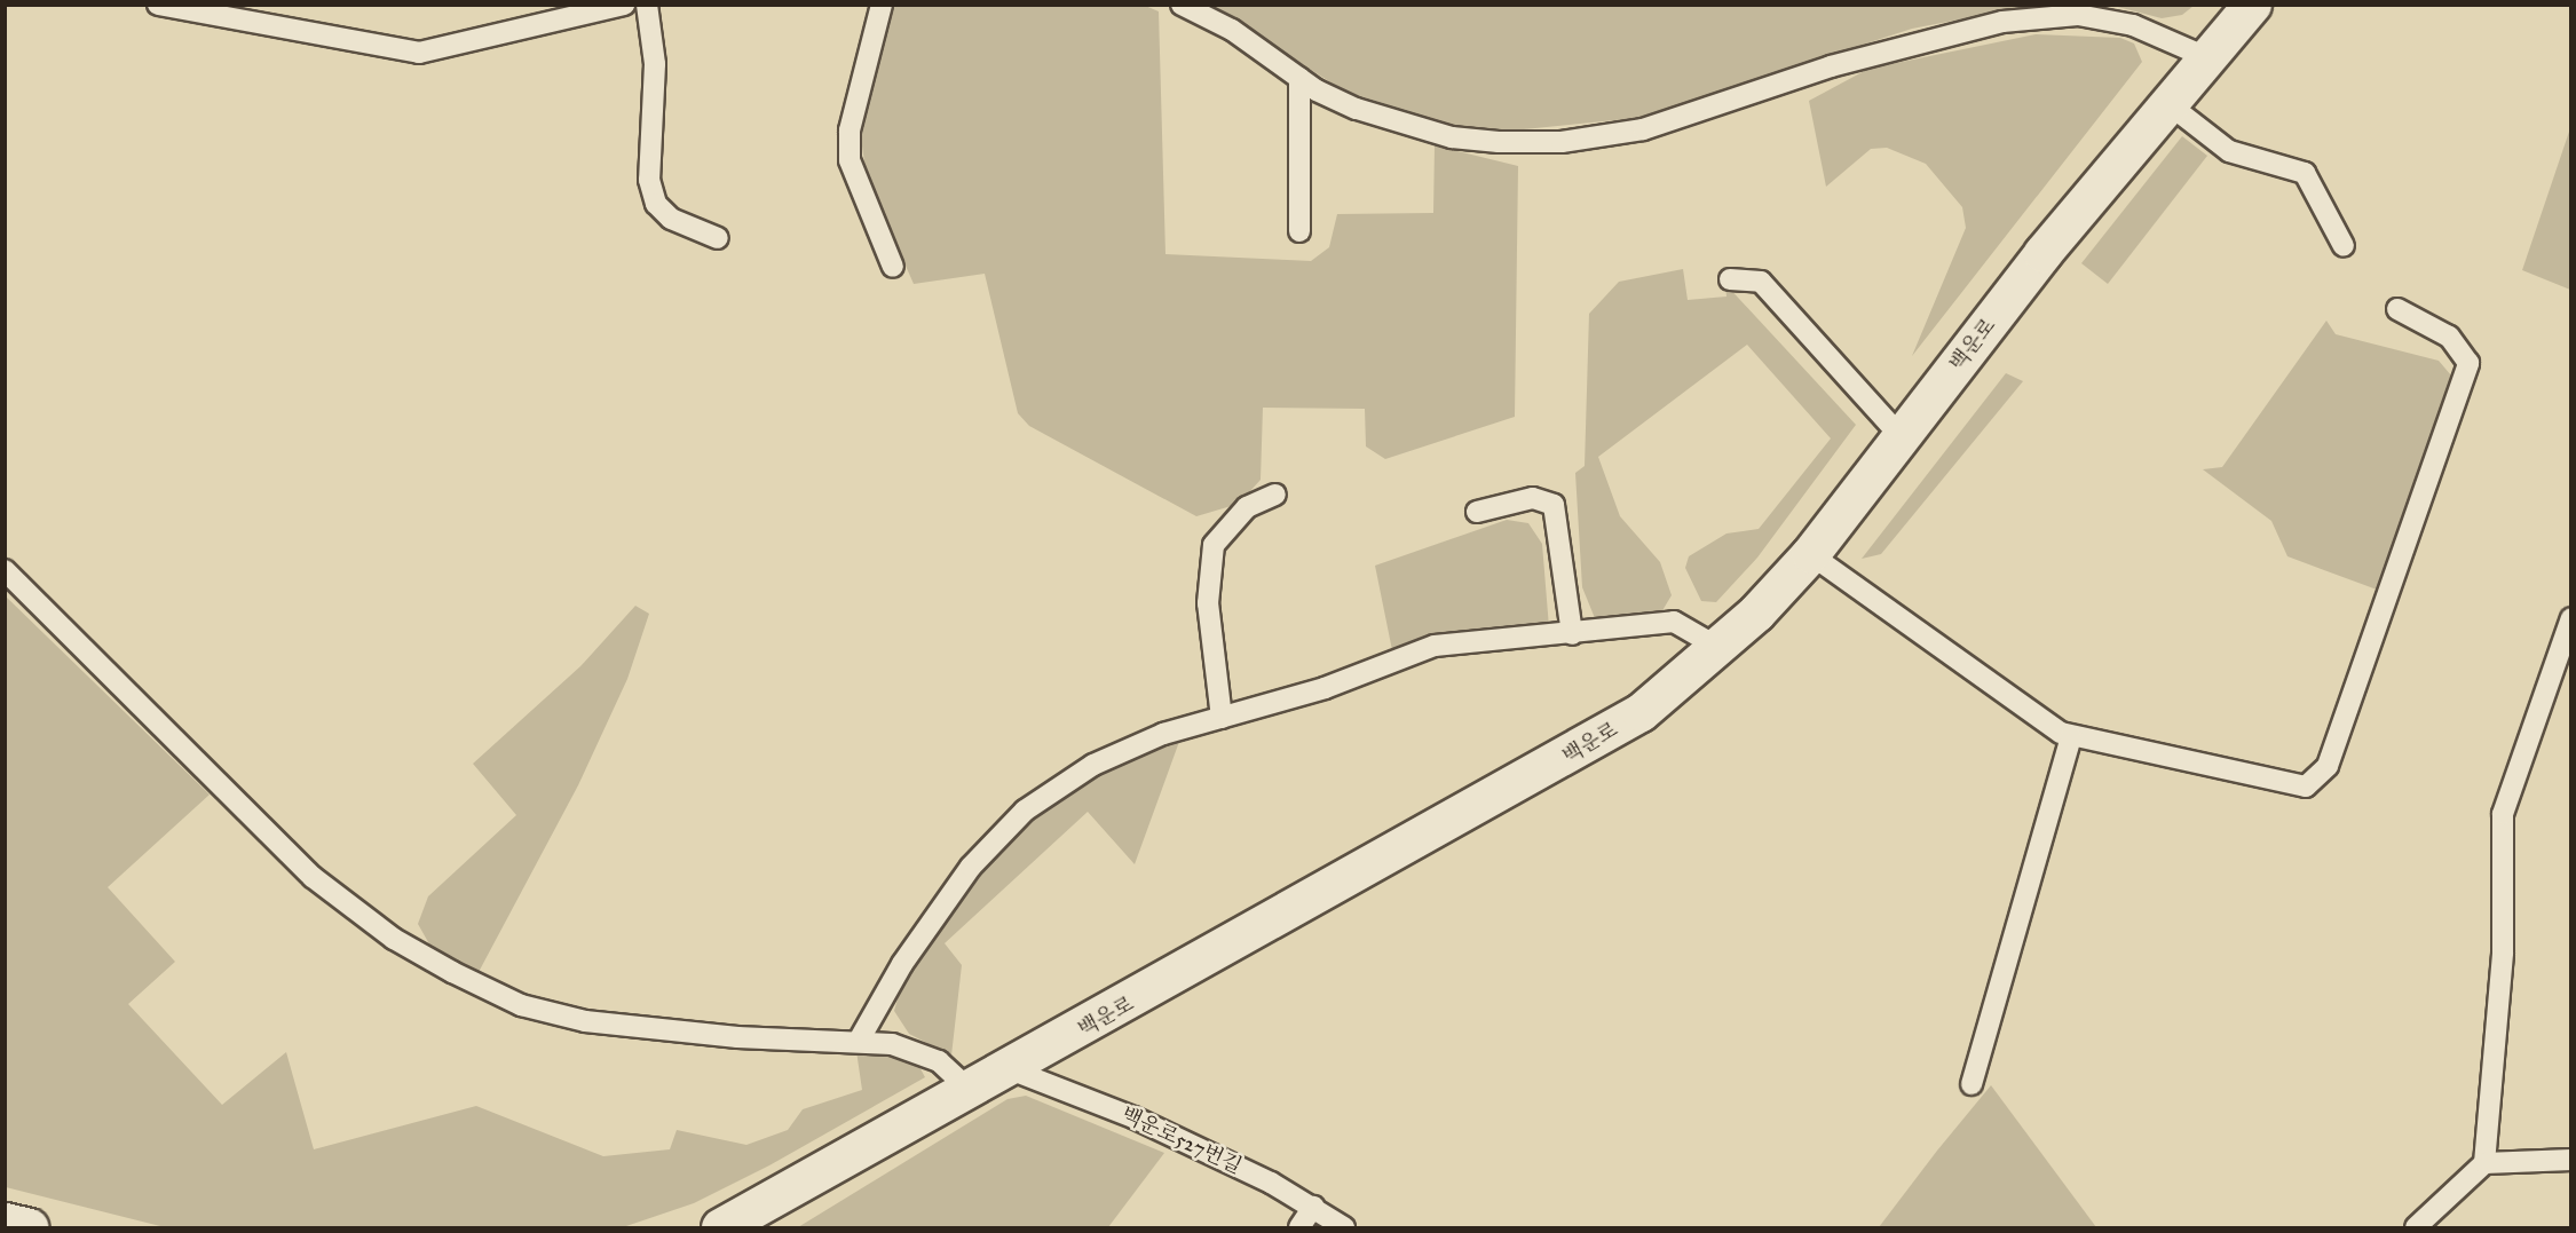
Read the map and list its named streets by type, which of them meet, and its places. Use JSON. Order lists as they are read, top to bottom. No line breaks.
{"streets":{"street":["백운로"],"lane":["백운로527번길"]},"crossings":[["백운로","백운로527번길"]]}
